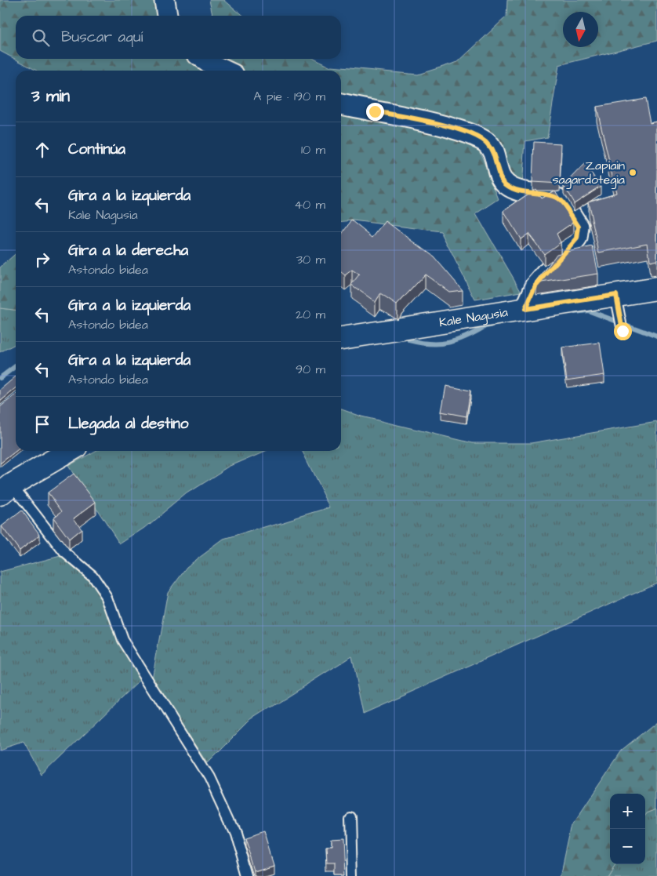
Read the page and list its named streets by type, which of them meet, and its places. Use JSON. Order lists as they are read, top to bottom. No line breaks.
{"streets":{"street":["Kale Nagusia"]},"places":["Zapiain sagardotegia"],"north":"bottom","page":{"search":"Buscar aquí","heading":["3 min","A pie · 190 m"],"list":[["Continúa","10 m"],["Gira a la izquierda","Kale Nagusia","40 m"],["Gira a la derecha","Astondo bidea","30 m"],["Gira a la izquierda","Astondo bidea","20 m"],["Gira a la izquierda","Astondo bidea","90 m"],"Llegada al destino"],"map_buttons":["+","−"]}}
